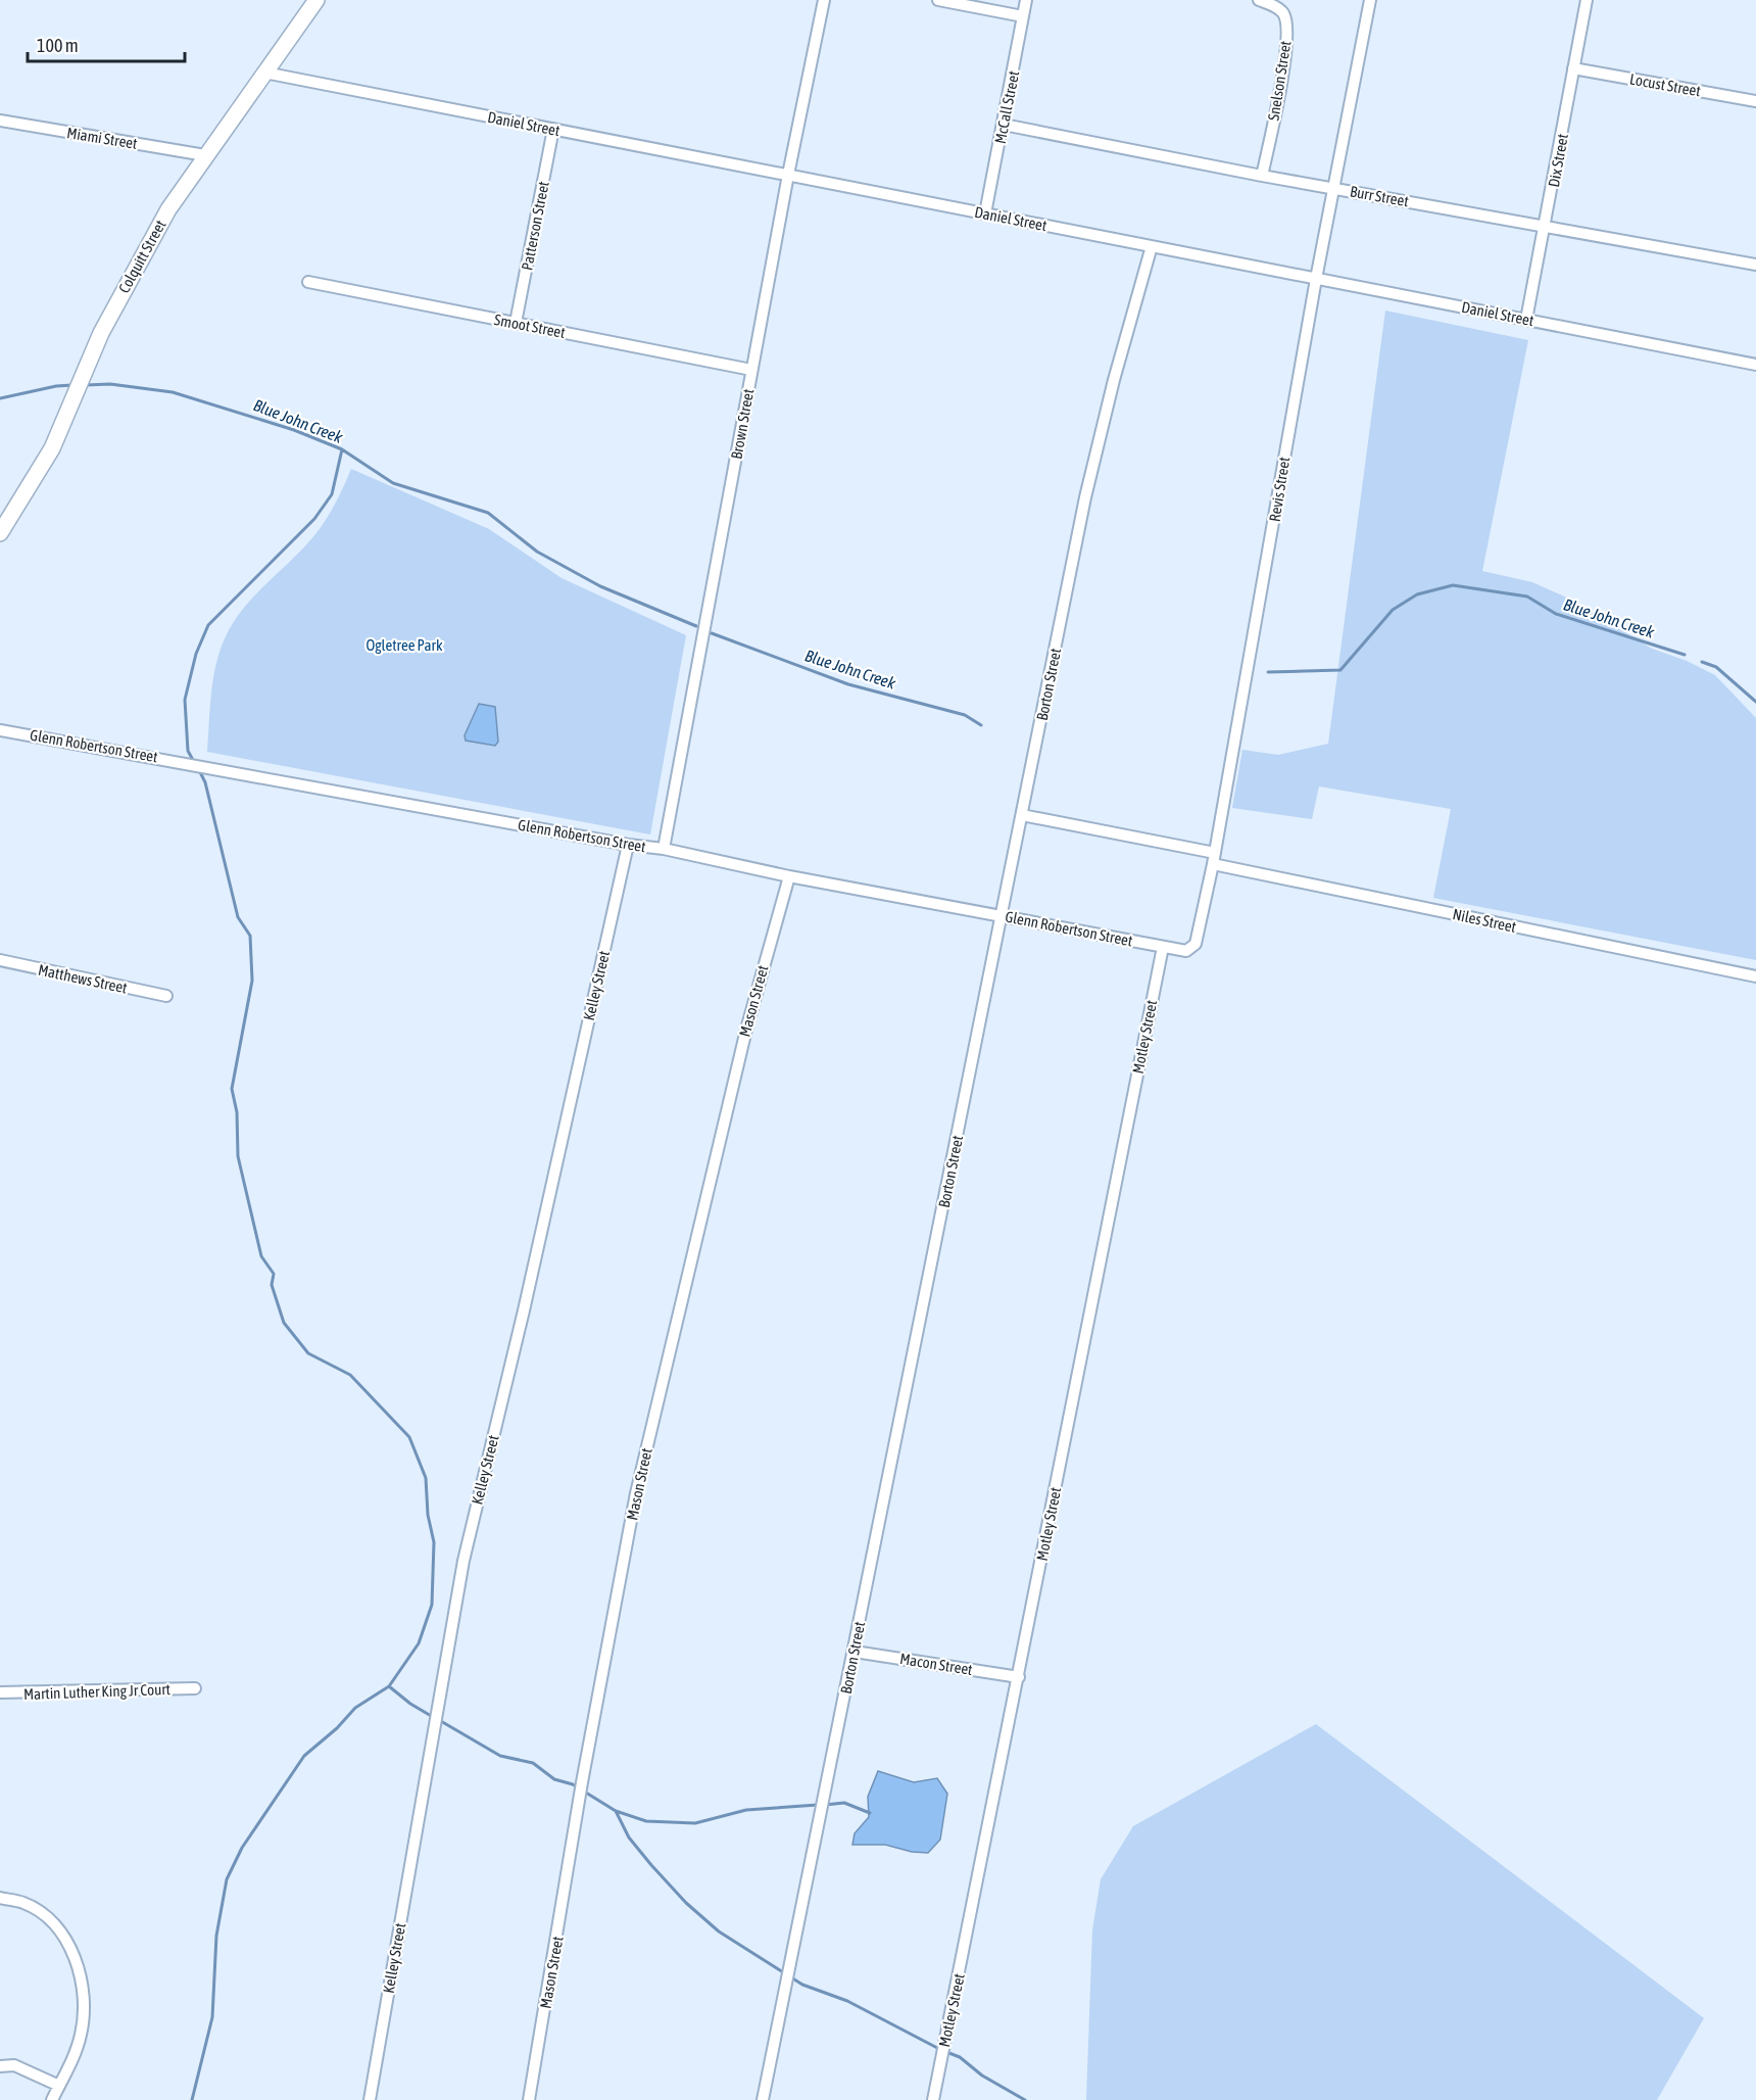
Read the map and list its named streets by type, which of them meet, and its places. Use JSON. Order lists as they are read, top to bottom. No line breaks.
{"streets":{"street":["Snelson Street","Locust Street","McCall Street","Daniel Street","Miami Street","Dix Street","Burr Street","Patterson Street","Colquitt Street","Smoot Street","Brown Street","Revis Street","Borton Street","Glenn Robertson Street","Niles Street","Matthews Street","Kelley Street","Mason Street","Motley Street","Macon Street","Martin Luther King Jr Court"]},"crossings":[["Snelson Street","Burr Street"],["Locust Street","Dix Street"],["McCall Street","Daniel Street"],["McCall Street","Burr Street"],["Daniel Street","Dix Street"],["Daniel Street","Patterson Street"],["Daniel Street","Colquitt Street"],["Daniel Street","Brown Street"],["Daniel Street","Revis Street"],["Daniel Street","Borton Street"],["Miami Street","Colquitt Street"],["Dix Street","Burr Street"],["Burr Street","Revis Street"],["Patterson Street","Smoot Street"],["Smoot Street","Brown Street"],["Brown Street","Glenn Robertson Street"],["Revis Street","Glenn Robertson Street"],["Revis Street","Niles Street"],["Revis Street","Motley Street"],["Borton Street","Glenn Robertson Street"],["Borton Street","Niles Street"],["Borton Street","Macon Street"],["Glenn Robertson Street","Kelley Street"],["Glenn Robertson Street","Mason Street"],["Glenn Robertson Street","Motley Street"],["Motley Street","Macon Street"]],"water":["Blue John Creek"],"parks":["Ogletree Park"],"scale_bar":"100 m"}
